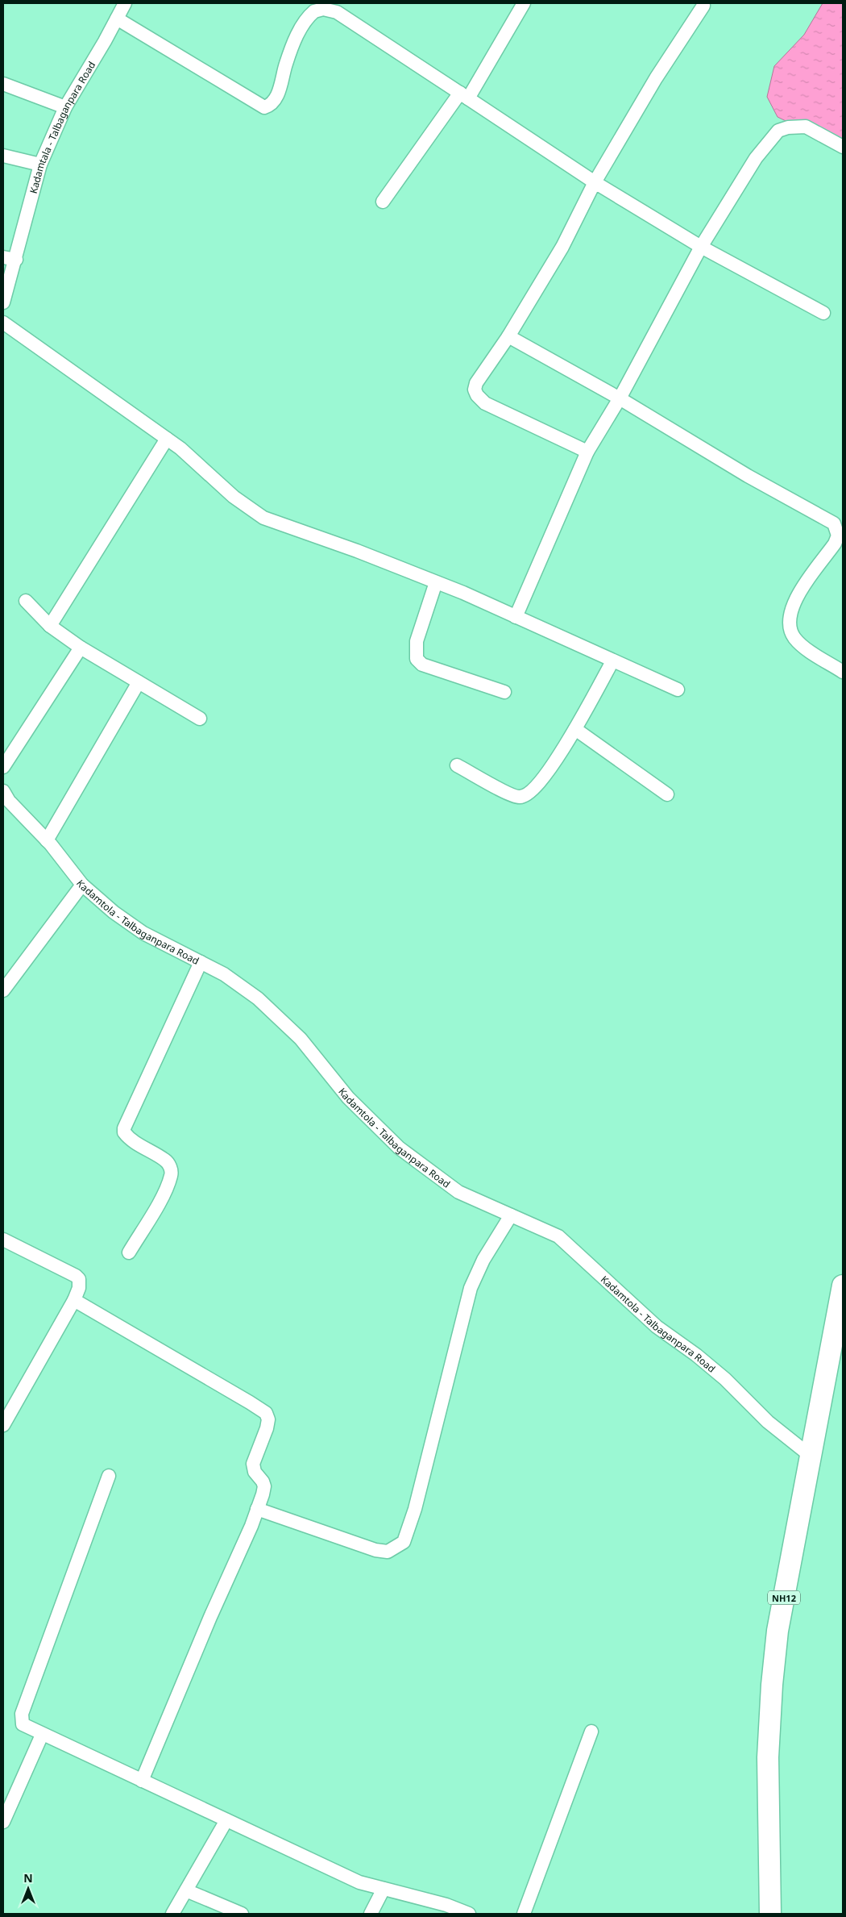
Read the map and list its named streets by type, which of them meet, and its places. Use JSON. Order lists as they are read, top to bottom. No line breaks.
{"streets":{"main road":["NH12"],"street":["Kadamtala - Talbaganpara Road","Kadamtola - Talbaganpara Road"]},"crossings":[["Kadamtola - Talbaganpara Road","NH12"]],"north":"top"}
